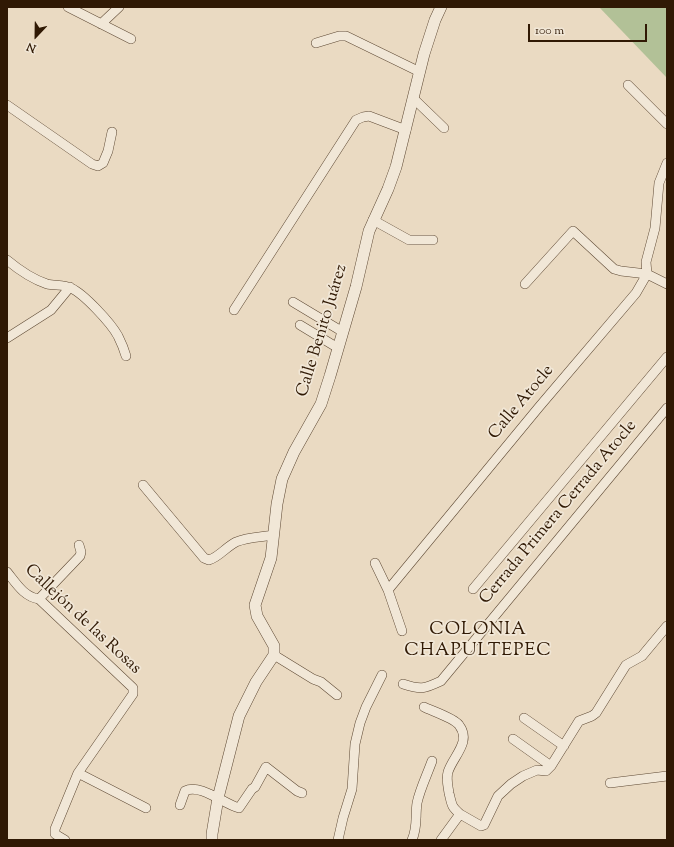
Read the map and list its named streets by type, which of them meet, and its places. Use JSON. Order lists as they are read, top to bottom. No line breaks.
{"streets":{"street":["Calle Benito Juárez","Calle Atocle","Cerrada Primera Cerrada Atocle","Callejón de las Rosas"]},"districts":["COLONIA CHAPULTEPEC"],"scale_bar":"100 m","north":"bottom"}
